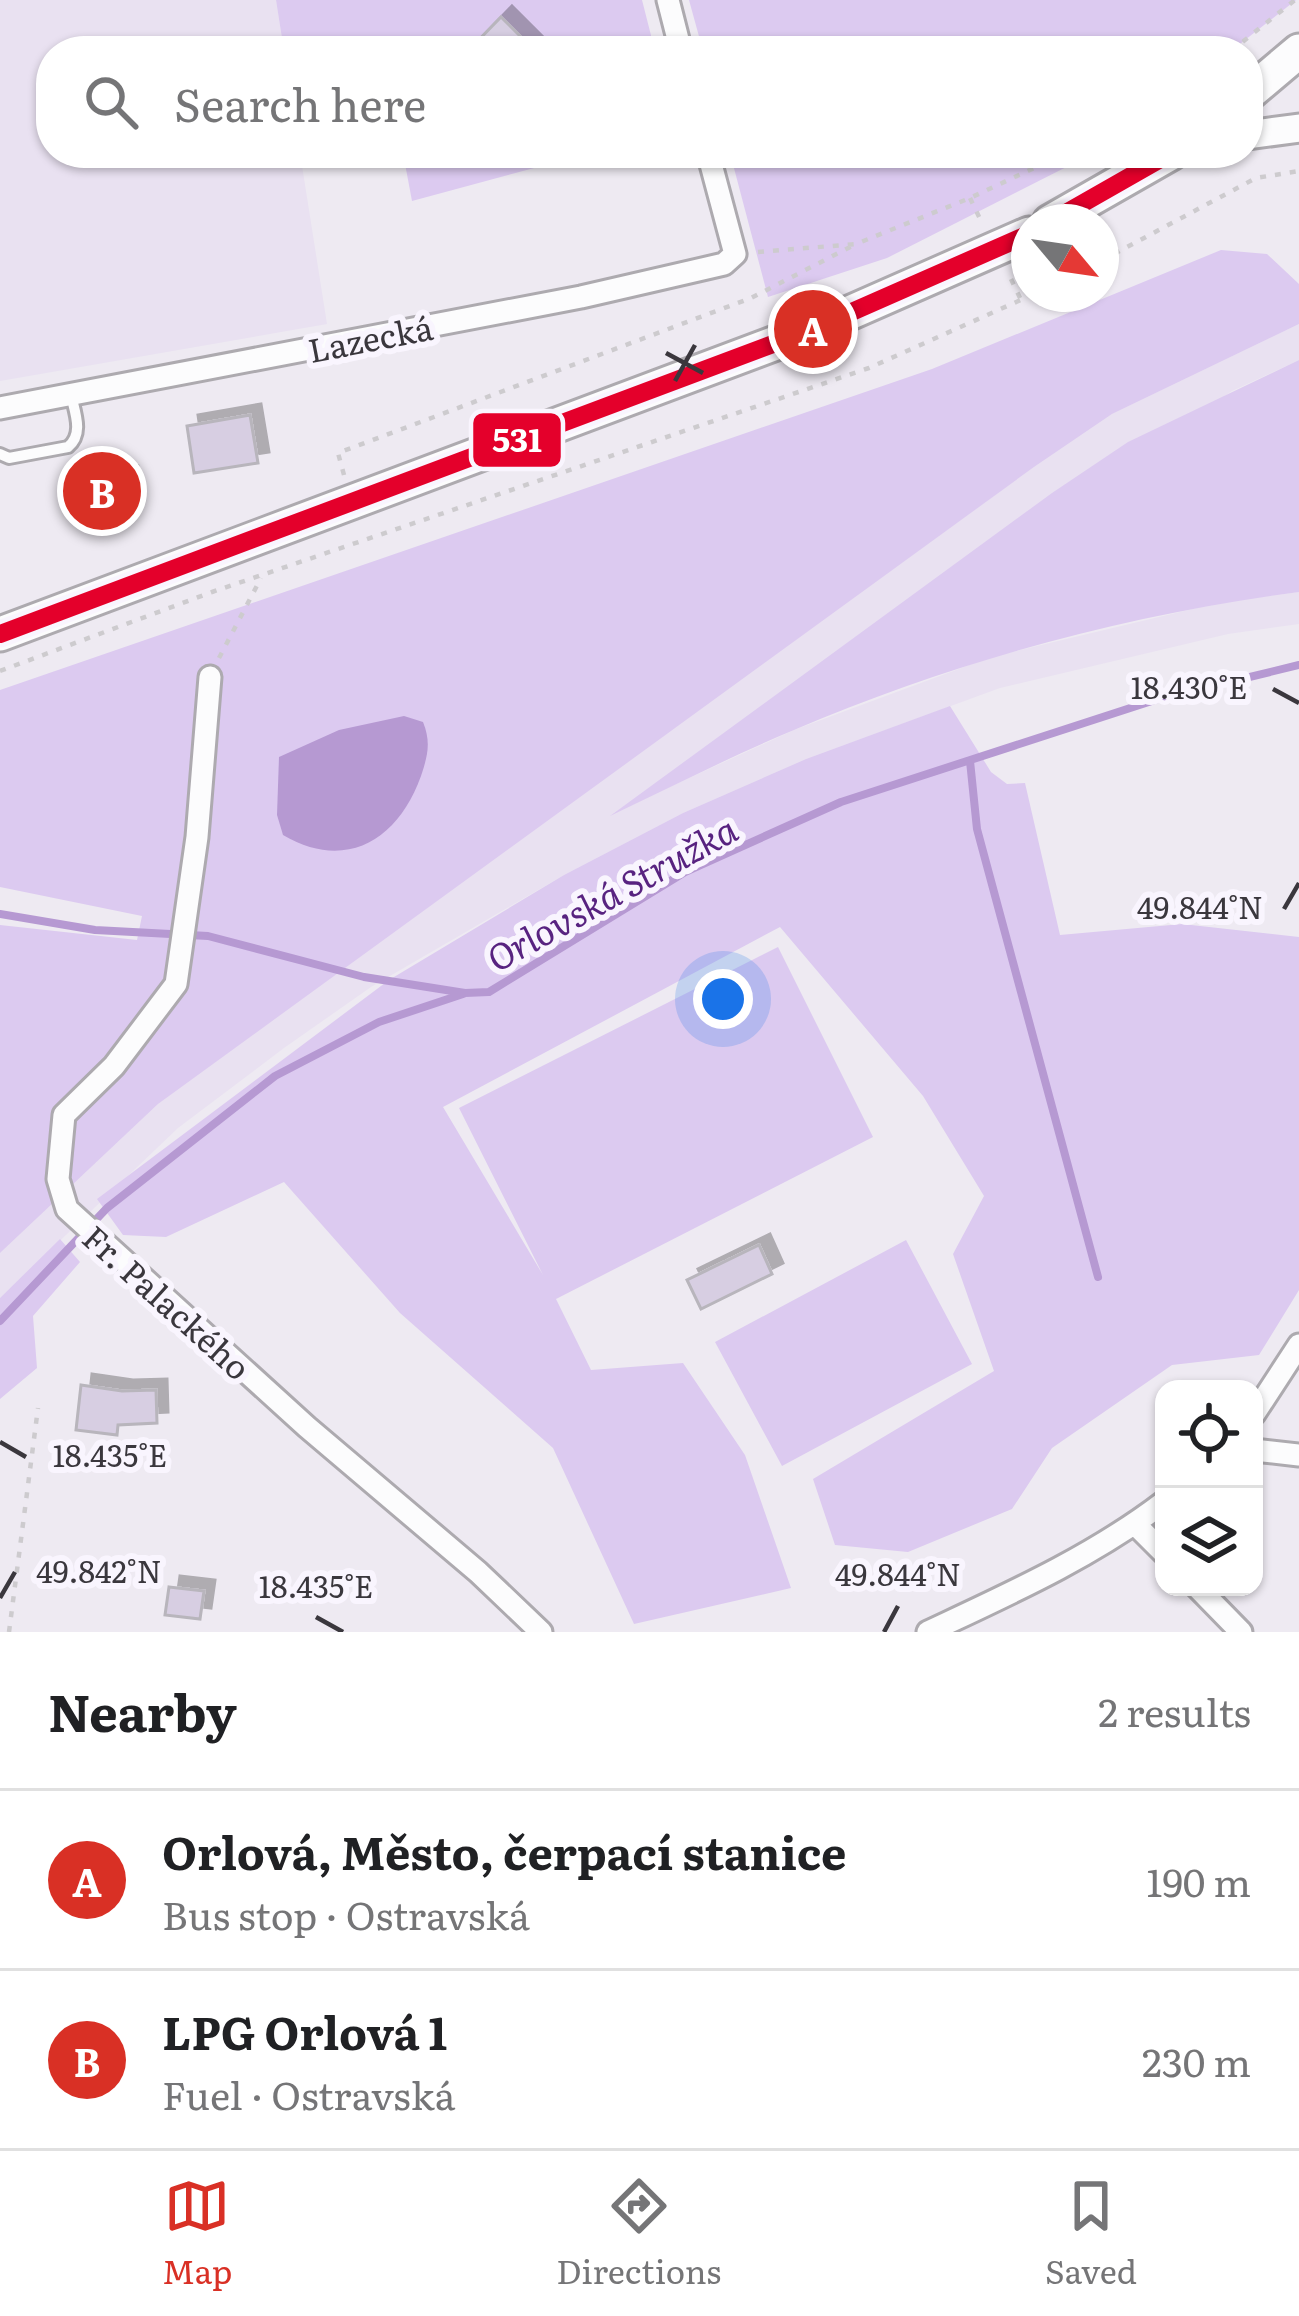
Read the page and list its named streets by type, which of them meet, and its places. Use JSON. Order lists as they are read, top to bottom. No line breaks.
{"streets":{"street":["Lazecká","Fr. Palackého"]},"water":["Orlovská Stružka"],"lines":["transit line 531"],"north":"bottom right","page":{"search":"Search here","pins":["A","B"],"heading":["Nearby","2 results"],"list":[{"mark":"A","name":"Orlová, Město, čerpací stanice","note":"Bus stop · Ostravská","value":"190 m"},{"mark":"B","name":"LPG Orlová 1","note":"Fuel · Ostravská","value":"230 m"}],"nav":["Map","Directions","Saved"]},"coordinates":["18.430°E","49.844°N","18.435°E","49.842°N"]}
